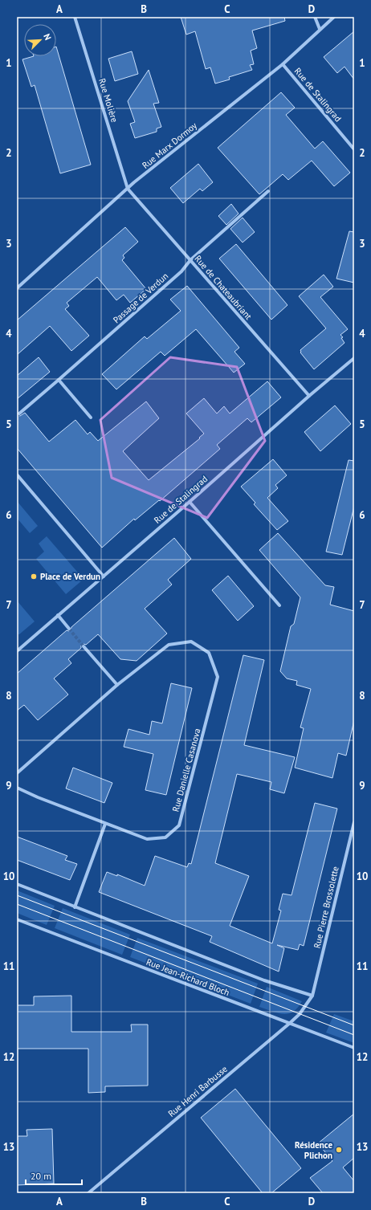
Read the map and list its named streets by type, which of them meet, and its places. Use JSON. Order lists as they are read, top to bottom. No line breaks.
{"streets":{"street":["Rue de Stalingrad","Rue Molière","Rue Marx Dormoy","Rue de Chateaubriant","Passage de Verdun","Rue Danielle Casanova","Rue Pierre Brossolette","Rue Jean-Richard Bloch","Rue Henri Barbusse"]},"crossings":[["Rue de Stalingrad","Rue Marx Dormoy"],["Rue de Stalingrad","Rue de Chateaubriant"],["Rue Molière","Rue Marx Dormoy"],["Rue Molière","Rue de Chateaubriant"],["Rue Marx Dormoy","Rue de Chateaubriant"],["Rue de Chateaubriant","Passage de Verdun"],["Rue Pierre Brossolette","Rue Henri Barbusse"],["Rue Jean-Richard Bloch","Rue Henri Barbusse"]],"places":["Place de Verdun","Résidence Plichon"],"scale_bar":"20 m","north":"top right","grid":{"columns":["A","B","C","D"],"rows":["1","2","3","4","5","6","7","8","9","10","11","12","13"]}}
